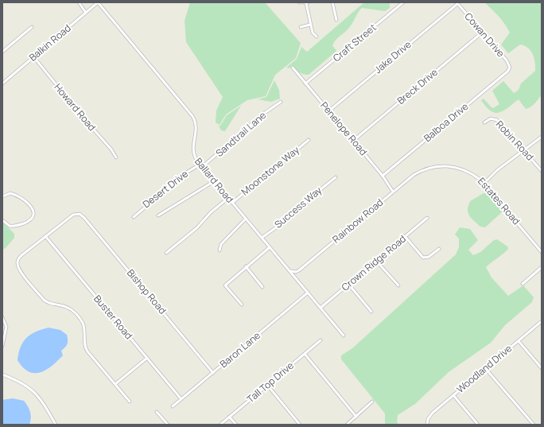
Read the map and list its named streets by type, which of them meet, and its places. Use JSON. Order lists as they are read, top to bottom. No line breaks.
{"streets":{"street":["Cowan Drive","Balkin Road","Craft Street","Jake Drive","Breck Drive","Howard Road","Balboa Drive","Penelope Road","Sandtrail Lane","Robin Road","Moonstone Way","Ballard Road","Desert Drive","Estates Road","Success Way","Rainbow Road","Crown Ridge Road","Bishop Road","Buster Road","Baron Lane","Woodland Drive","Tall Top Drive"]},"crossings":[["Cowan Drive","Jake Drive"],["Cowan Drive","Breck Drive"],["Cowan Drive","Balboa Drive"],["Balkin Road","Howard Road"],["Balkin Road","Ballard Road"],["Craft Street","Penelope Road"],["Jake Drive","Penelope Road"],["Breck Drive","Penelope Road"],["Balboa Drive","Penelope Road"],["Penelope Road","Rainbow Road"],["Sandtrail Lane","Ballard Road"],["Moonstone Way","Ballard Road"],["Ballard Road","Desert Drive"],["Ballard Road","Success Way"],["Ballard Road","Rainbow Road"],["Ballard Road","Crown Ridge Road"],["Ballard Road","Baron Lane"],["Estates Road","Rainbow Road"],["Bishop Road","Buster Road"],["Bishop Road","Baron Lane"],["Buster Road","Baron Lane"]]}
